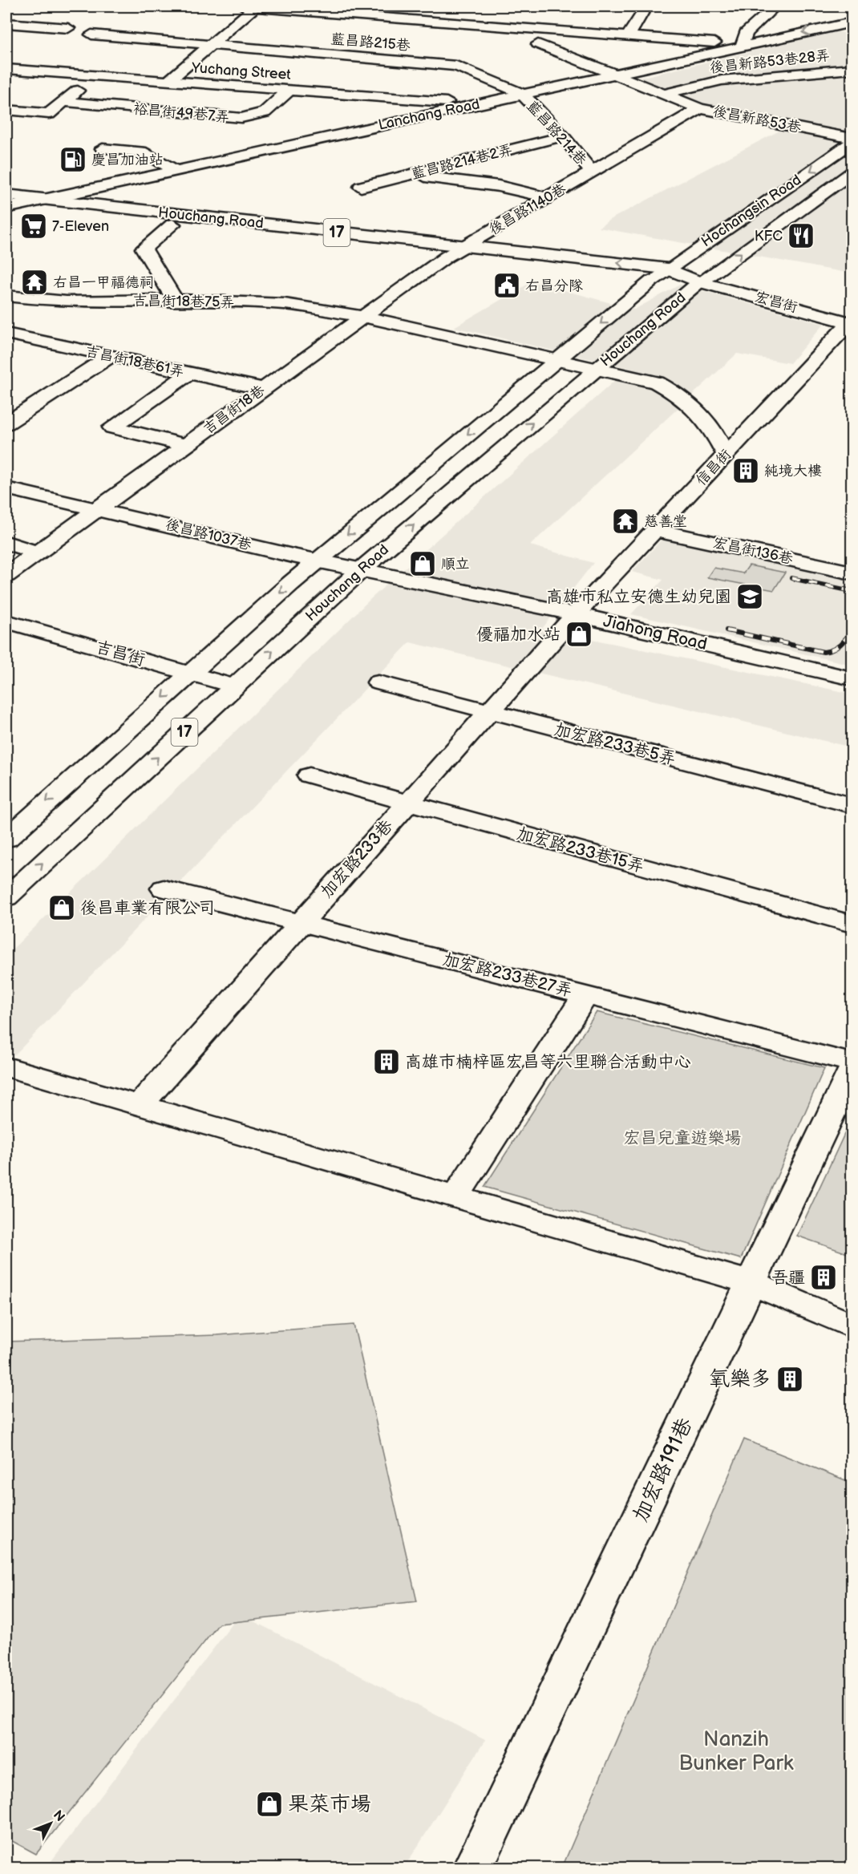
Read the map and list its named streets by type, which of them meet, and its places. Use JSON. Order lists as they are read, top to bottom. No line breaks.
{"streets":{"street":["藍昌路215巷","後昌新路53巷28弄","Yuchang Street","裕昌街49巷7弄","Lanchang Road","後昌新路53巷","藍昌路214巷","藍昌路214巷2弄","後昌路1140巷","Hochangsin Road","Houchang Road","17","吉昌街18巷75弄","宏昌街","吉昌街18巷61弄","吉昌街18巷","信昌街","後昌路1037巷","宏昌街136巷","Jiahong Road","吉昌街","加宏路233巷5弄","加宏路233巷15弄","加宏路233巷","加宏路233巷27弄","加宏路191巷"]},"crossings":[["藍昌路215巷","Lanchang Road"],["藍昌路215巷","藍昌路214巷"],["後昌新路53巷28弄","後昌新路53巷"],["Yuchang Street","裕昌街49巷7弄"],["Yuchang Street","Lanchang Road"],["Lanchang Road","藍昌路214巷"],["Lanchang Road","Houchang Road"],["後昌新路53巷","後昌路1140巷"],["藍昌路214巷","藍昌路214巷2弄"],["藍昌路214巷","後昌路1140巷"],["後昌路1140巷","Houchang Road"],["後昌路1140巷","吉昌街18巷"],["Hochangsin Road","Houchang Road"],["Hochangsin Road","宏昌街"],["Houchang Road","吉昌街18巷75弄"],["Houchang Road","宏昌街"],["Houchang Road","吉昌街18巷"],["Houchang Road","後昌路1037巷"],["Houchang Road","Jiahong Road"],["Houchang Road","吉昌街"],["吉昌街18巷75弄","吉昌街18巷"],["吉昌街18巷75弄","信昌街"],["宏昌街","信昌街"],["吉昌街18巷61弄","吉昌街18巷"],["吉昌街18巷","後昌路1037巷"],["信昌街","宏昌街136巷"],["信昌街","Jiahong Road"],["信昌街","加宏路233巷"],["後昌路1037巷","Jiahong Road"],["Jiahong Road","加宏路233巷"],["加宏路233巷5弄","加宏路233巷"],["加宏路233巷15弄","加宏路233巷"],["加宏路233巷","加宏路233巷27弄"]],"parks":["宏昌兒童遊樂場","Nanzih Bunker Park"],"places":{"fuel station":["慶昌加油站"],"supermarket":["7-Eleven"],"restaurant":["KFC"],"temple":["右昌一甲福德祠","慈善堂"],"public building":["右昌分隊"],"building":["純境大樓","高雄市楠梓區宏昌等六里聯合活動中心","吾疆","氧樂多"],"shop":["順立","優福加水站","後昌車業有限公司","果菜市場"],"school or university":["高雄市私立安德生幼兒園"]},"north":"top right"}
